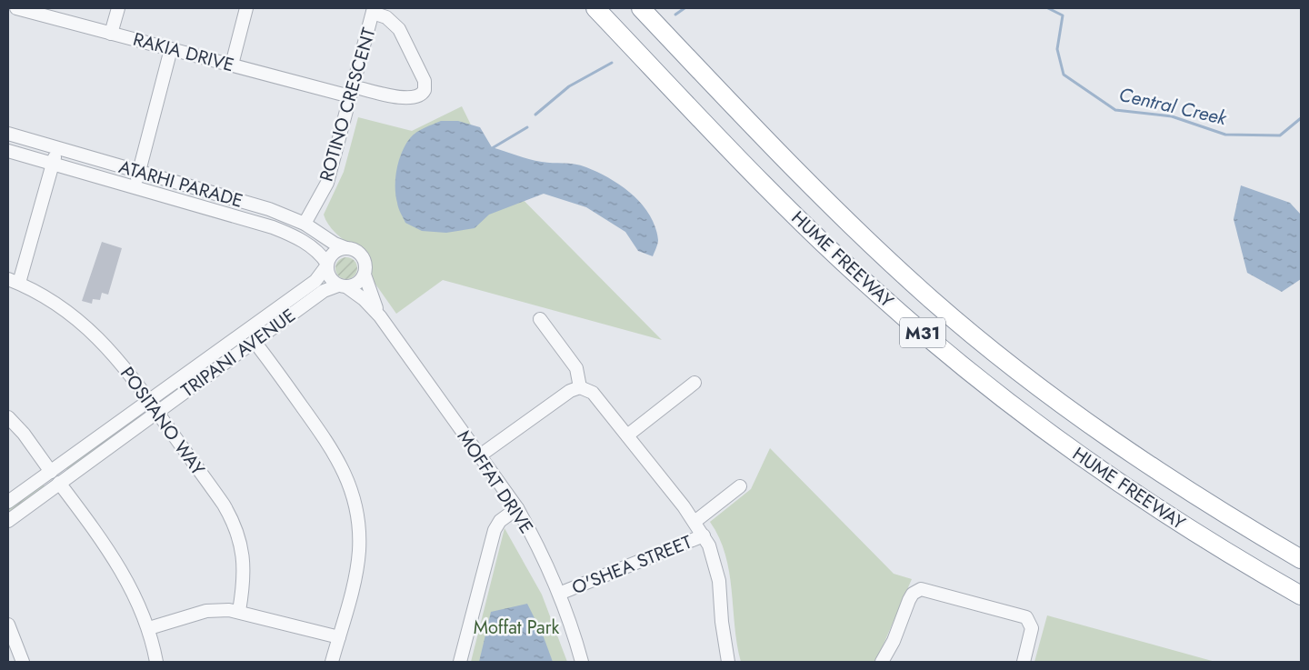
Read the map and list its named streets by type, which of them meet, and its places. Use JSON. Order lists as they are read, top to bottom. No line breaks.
{"streets":{"highway":["HUME FREEWAY","M31"],"street":["RAKIA DRIVE","ROTINO CRESCENT","ATARHI PARADE","TRIPANI AVENUE","POSITANO WAY","MOFFAT DRIVE","O'SHEA STREET"]},"crossings":[["RAKIA DRIVE","ROTINO CRESCENT"],["ROTINO CRESCENT","ATARHI PARADE"],["ATARHI PARADE","TRIPANI AVENUE"],["ATARHI PARADE","MOFFAT DRIVE"],["TRIPANI AVENUE","POSITANO WAY"],["TRIPANI AVENUE","MOFFAT DRIVE"],["MOFFAT DRIVE","O'SHEA STREET"]],"water":["Central Creek"],"parks":["Moffat Park"]}
